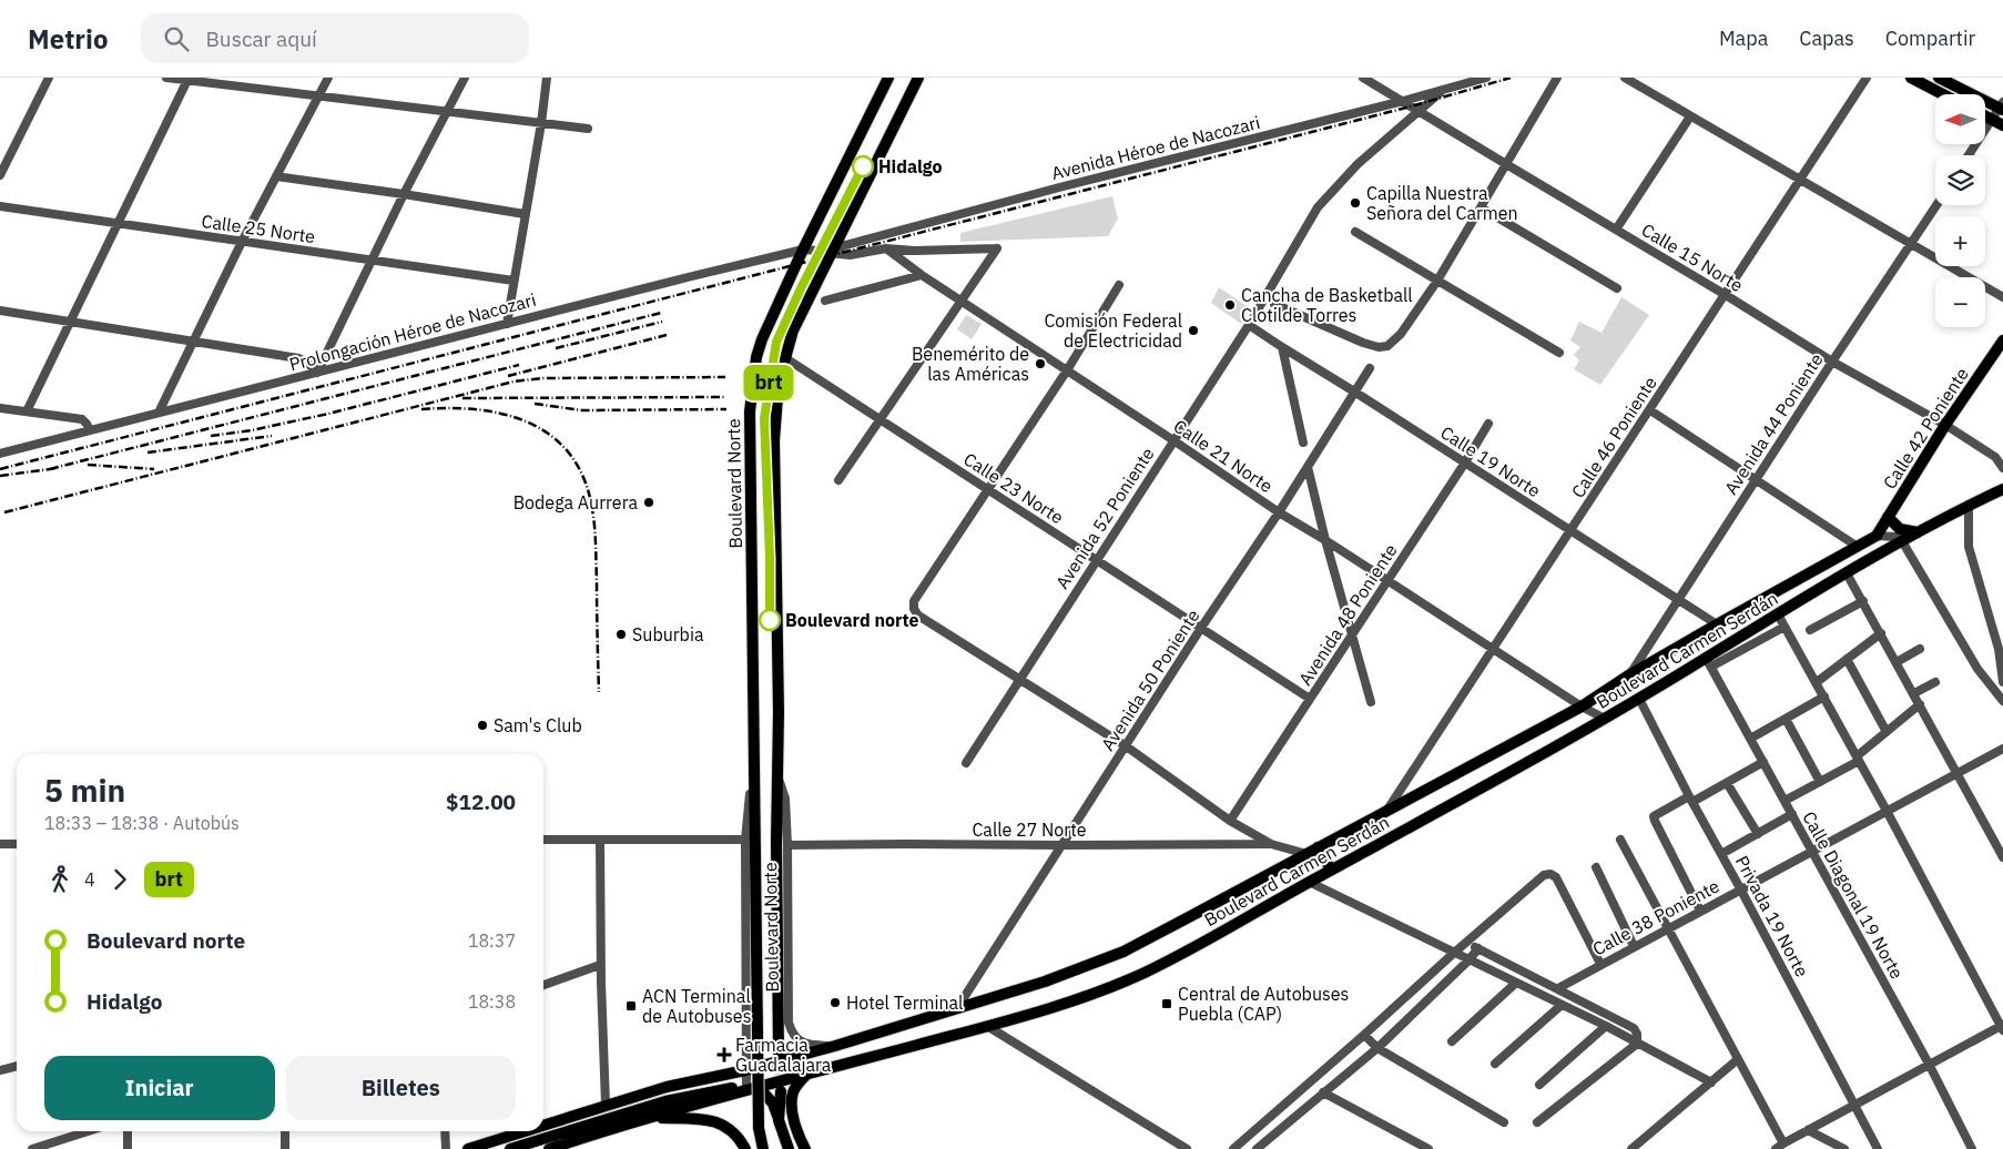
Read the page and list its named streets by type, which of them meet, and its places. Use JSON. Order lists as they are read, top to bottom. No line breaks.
{"streets":{"main road":["Calle 42 Poniente","Boulevard Norte","Boulevard Carmen Serdán"],"street":["Avenida Héroe de Nacozari","Calle 25 Norte","Calle 15 Norte","Prolongación Héroe de Nacozari","Avenida 44 Poniente","Calle 46 Poniente","Calle 21 Norte","Calle 19 Norte","Calle 23 Norte","Avenida 52 Poniente","Avenida 48 Poniente","Avenida 50 Poniente","Calle 27 Norte","Calle Diagonal 19 Norte","Privada 19 Norte","Calle 38 Poniente"]},"crossings":[["Avenida Héroe de Nacozari","Calle 15 Norte"],["Avenida Héroe de Nacozari","Prolongación Héroe de Nacozari"],["Avenida Héroe de Nacozari","Boulevard Norte"],["Avenida Héroe de Nacozari","Avenida 52 Poniente"],["Calle 15 Norte","Avenida 44 Poniente"],["Calle 15 Norte","Calle 42 Poniente"],["Calle 15 Norte","Calle 46 Poniente"],["Calle 15 Norte","Avenida 52 Poniente"],["Prolongación Héroe de Nacozari","Boulevard Norte"],["Avenida 44 Poniente","Calle 19 Norte"],["Avenida 44 Poniente","Boulevard Carmen Serdán"],["Calle 42 Poniente","Boulevard Carmen Serdán"],["Calle 46 Poniente","Calle 21 Norte"],["Calle 46 Poniente","Calle 19 Norte"],["Calle 46 Poniente","Boulevard Carmen Serdán"],["Calle 21 Norte","Avenida 52 Poniente"],["Calle 21 Norte","Avenida 48 Poniente"],["Calle 21 Norte","Boulevard Carmen Serdán"],["Calle 21 Norte","Avenida 50 Poniente"],["Calle 19 Norte","Avenida 52 Poniente"],["Calle 19 Norte","Avenida 48 Poniente"],["Calle 19 Norte","Boulevard Carmen Serdán"],["Calle 19 Norte","Avenida 50 Poniente"],["Boulevard Norte","Calle 23 Norte"],["Boulevard Norte","Boulevard Carmen Serdán"],["Boulevard Norte","Calle 27 Norte"],["Calle 23 Norte","Avenida 52 Poniente"],["Calle 23 Norte","Avenida 48 Poniente"],["Calle 23 Norte","Avenida 50 Poniente"],["Boulevard Carmen Serdán","Avenida 50 Poniente"],["Boulevard Carmen Serdán","Calle Diagonal 19 Norte"],["Boulevard Carmen Serdán","Privada 19 Norte"],["Avenida 50 Poniente","Calle 27 Norte"],["Calle Diagonal 19 Norte","Calle 38 Poniente"],["Privada 19 Norte","Calle 38 Poniente"]],"places":{"other":["Hidalgo","Capilla Nuestra Señora del Carmen","Cancha de Basketball Clotilde Torres","Comisión Federal de Electricidad","Benemérito de las Américas","Bodega Aurrera","Boulevard norte","Suburbia","Sam's Club","Hotel Terminal"],"transit":["Central de Autobuses Puebla (CAP)","ACN Terminal de Autobuses"],"health":["Farmacia Guadalajara"]},"lines":["bus line brt"],"north":"left","page":{"header":"Metrio","search":"Buscar aquí","nav":["Mapa","Capas","Compartir"],"on_map":"brt","map_buttons":["+","−"],"heading":["5 min","18:33 – 18:38 · Autobús","$12.00"],"legs":["4","brt"],"list":[{"name":"Boulevard norte","value":"18:37"},{"name":"Hidalgo","value":"18:38"}],"buttons":["Iniciar","Billetes"]}}
